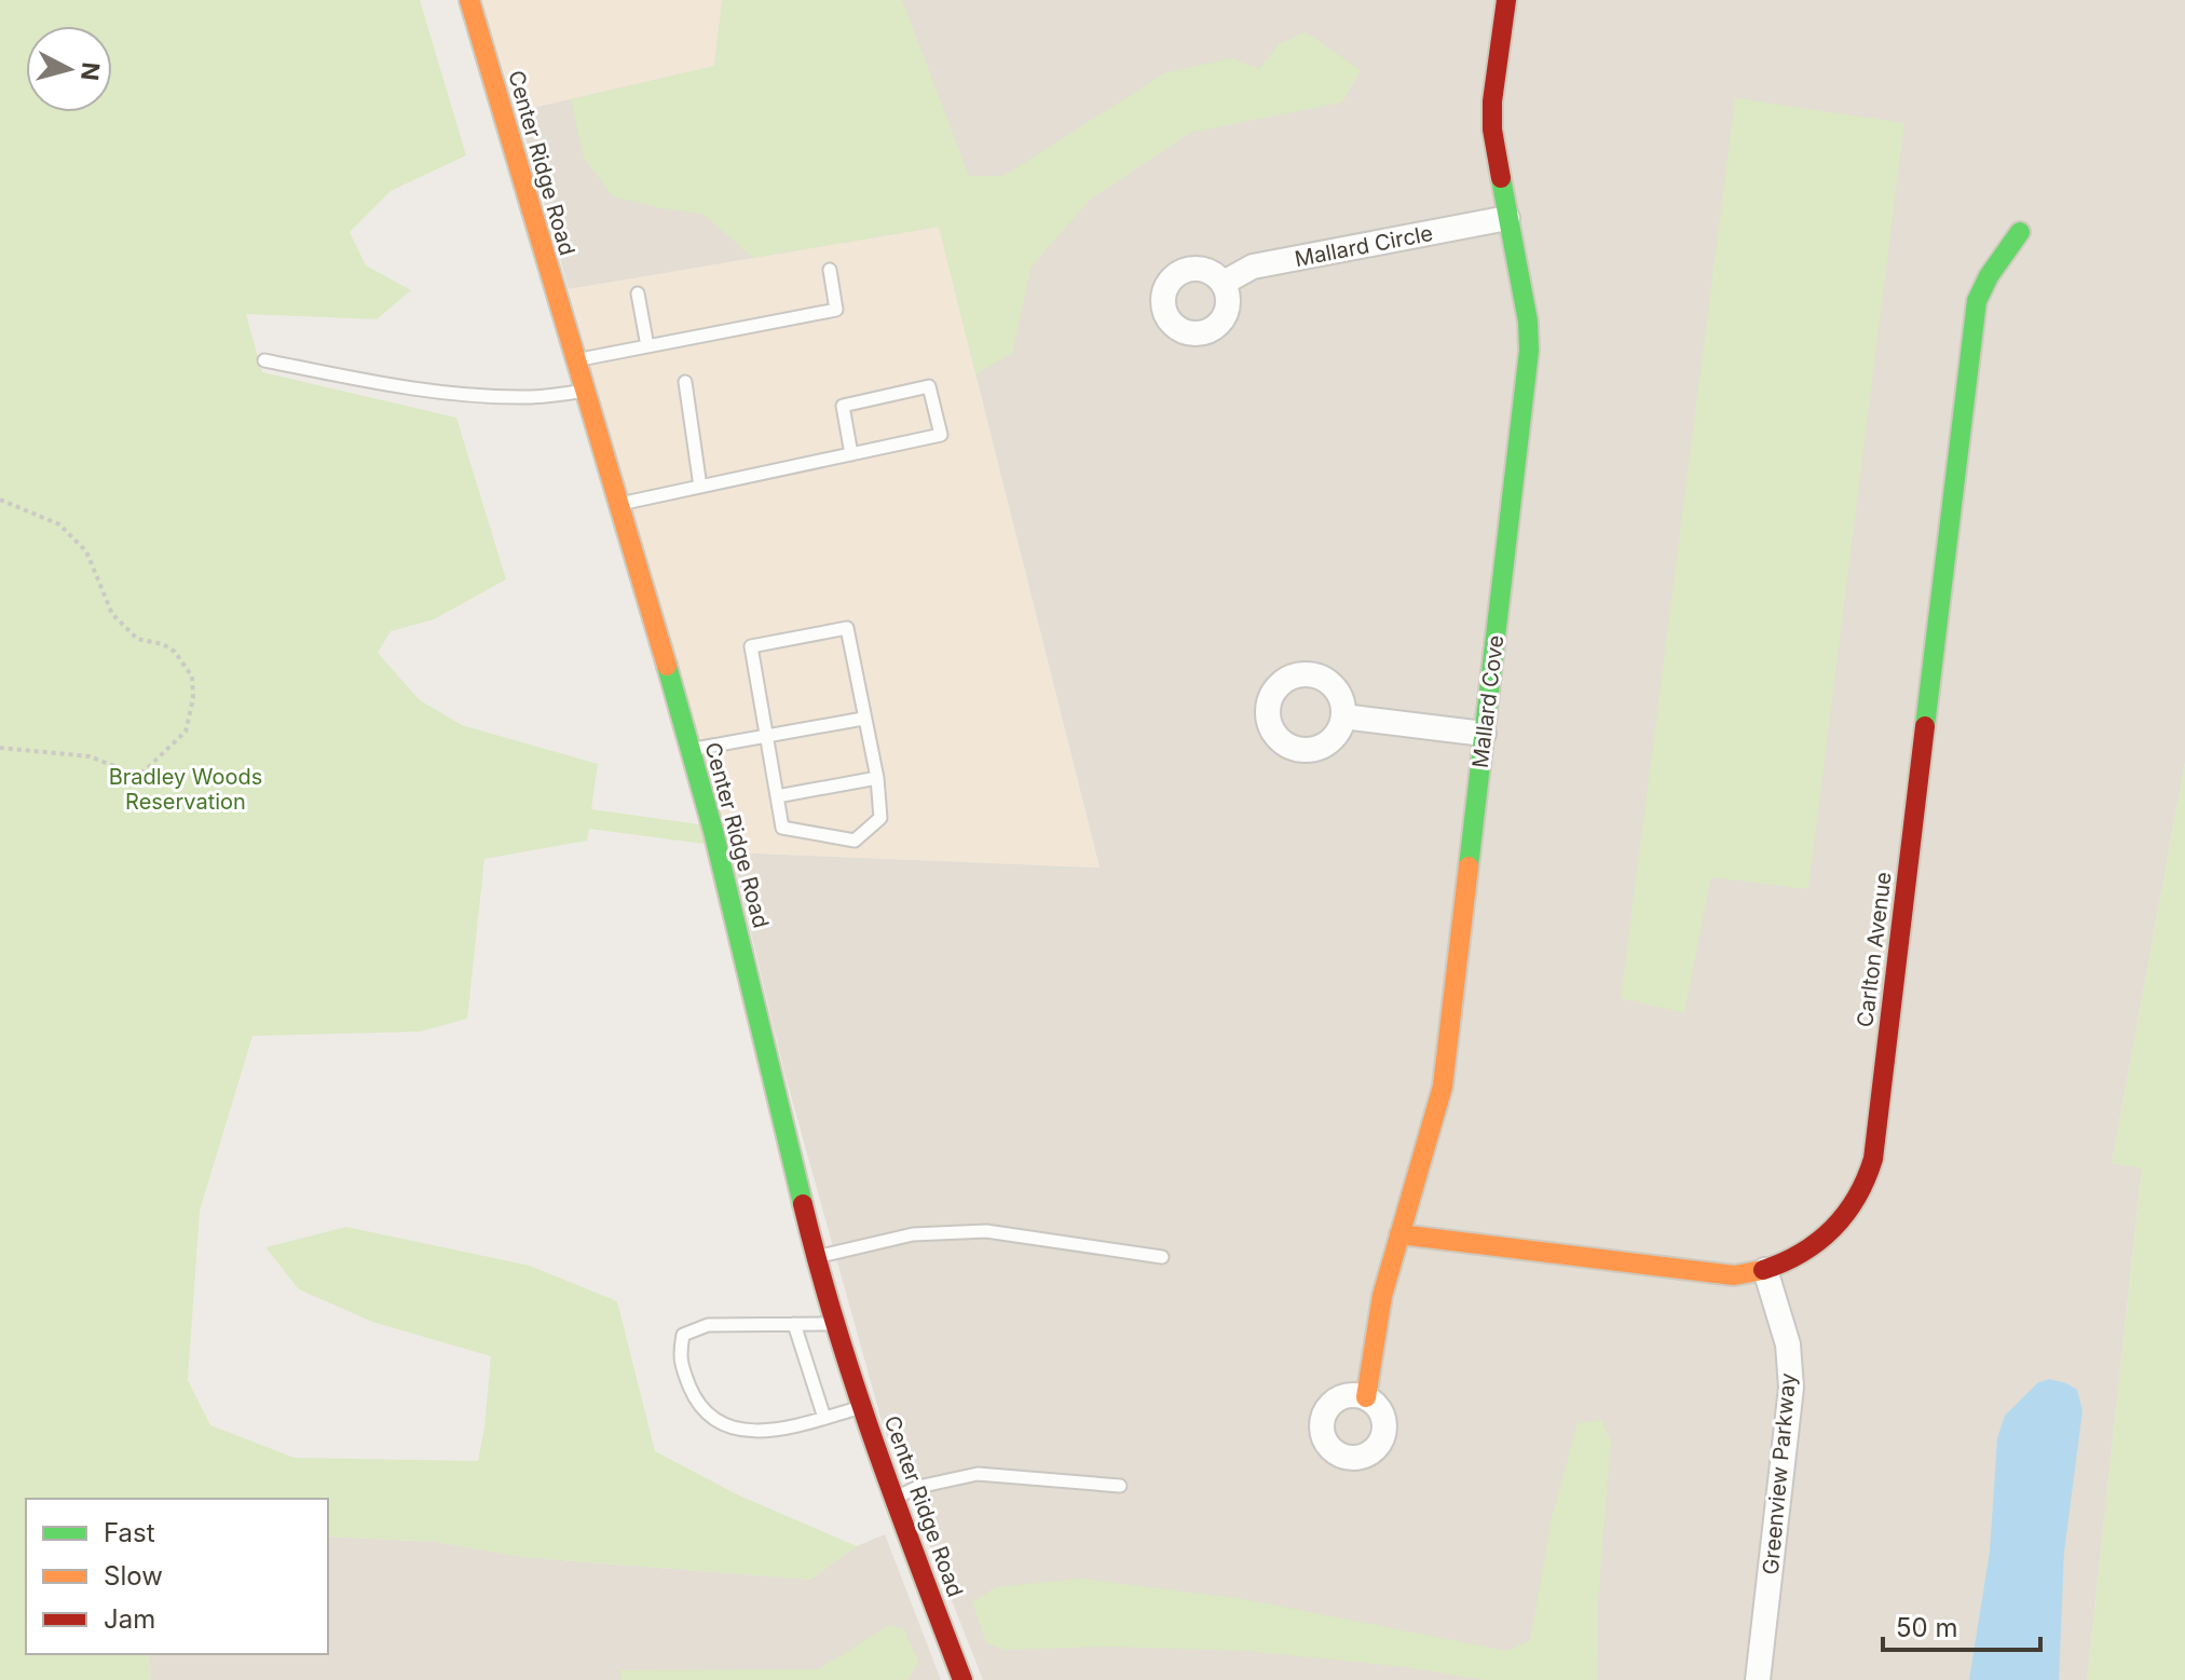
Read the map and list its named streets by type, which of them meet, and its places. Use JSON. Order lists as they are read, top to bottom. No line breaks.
{"streets":{"street":["Center Ridge Road","Mallard Circle","Mallard Cove","Carlton Avenue","Greenview Parkway"]},"crossings":[["Mallard Circle","Mallard Cove"],["Mallard Cove","Carlton Avenue"],["Carlton Avenue","Greenview Parkway"]],"parks":["Bradley Woods Reservation"],"legend":["Fast","Slow","Jam"],"scale_bar":"50 m","north":"right"}
